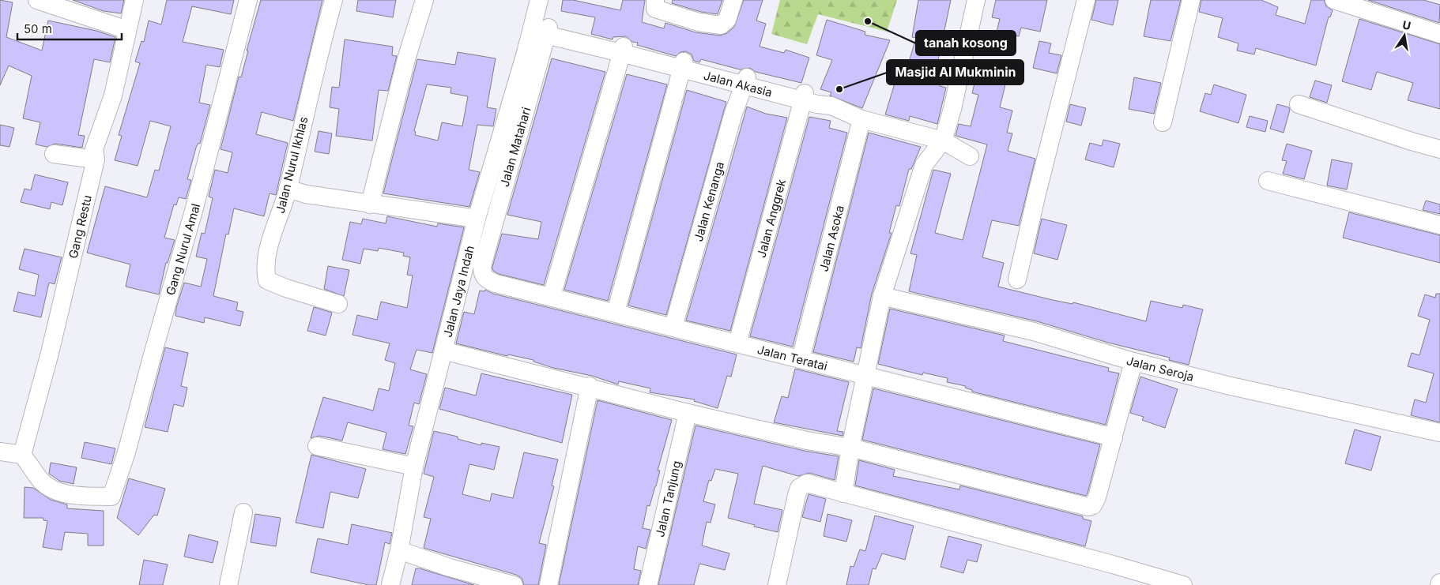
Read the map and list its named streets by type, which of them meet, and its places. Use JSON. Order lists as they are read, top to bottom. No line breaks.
{"streets":{"street":["Jalan Akasia","Jalan Matahari","Jalan Nurul Ikhlas","Jalan Kenanga","Jalan Anggrek","Gang Restu","Jalan Asoka","Gang Nurul Amal","Jalan Jaya Indah","Jalan Teratai","Jalan Seroja","Jalan Tanjung"]},"crossings":[["Jalan Akasia","Jalan Matahari"],["Jalan Akasia","Jalan Kenanga"],["Jalan Akasia","Jalan Anggrek"],["Jalan Akasia","Jalan Asoka"],["Jalan Akasia","Jalan Jaya Indah"],["Jalan Matahari","Jalan Jaya Indah"],["Jalan Matahari","Jalan Teratai"],["Jalan Kenanga","Jalan Teratai"],["Jalan Anggrek","Jalan Teratai"],["Gang Restu","Gang Nurul Amal"],["Jalan Asoka","Jalan Teratai"]],"places":["tanah kosong","Masjid Al Mukminin"],"scale_bar":"50 m","north":"top"}
